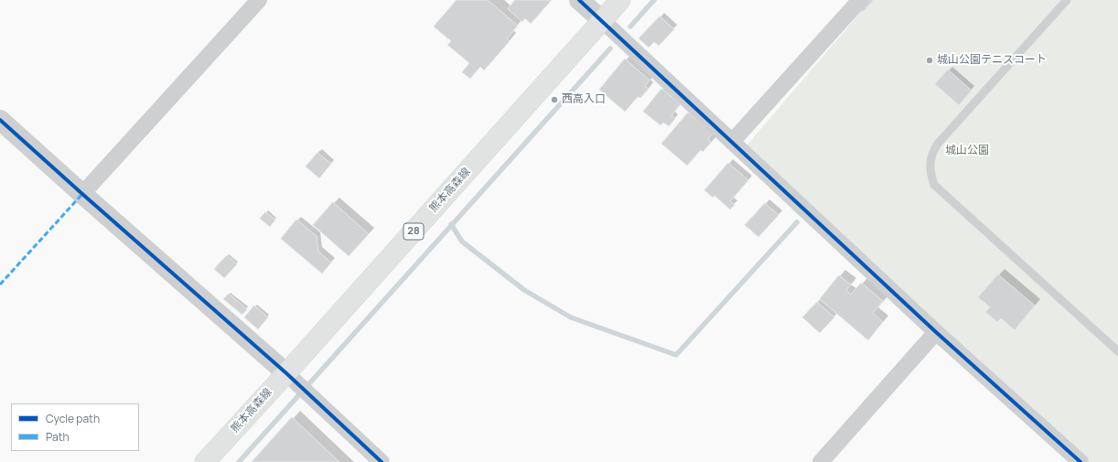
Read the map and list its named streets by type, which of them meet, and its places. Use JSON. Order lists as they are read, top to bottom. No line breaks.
{"streets":{"main road":["熊本高森線","28"]},"parks":["城山公園"],"places":["城山公園テニスコート","西高入口"],"legend":["Cycle path","Path"]}
